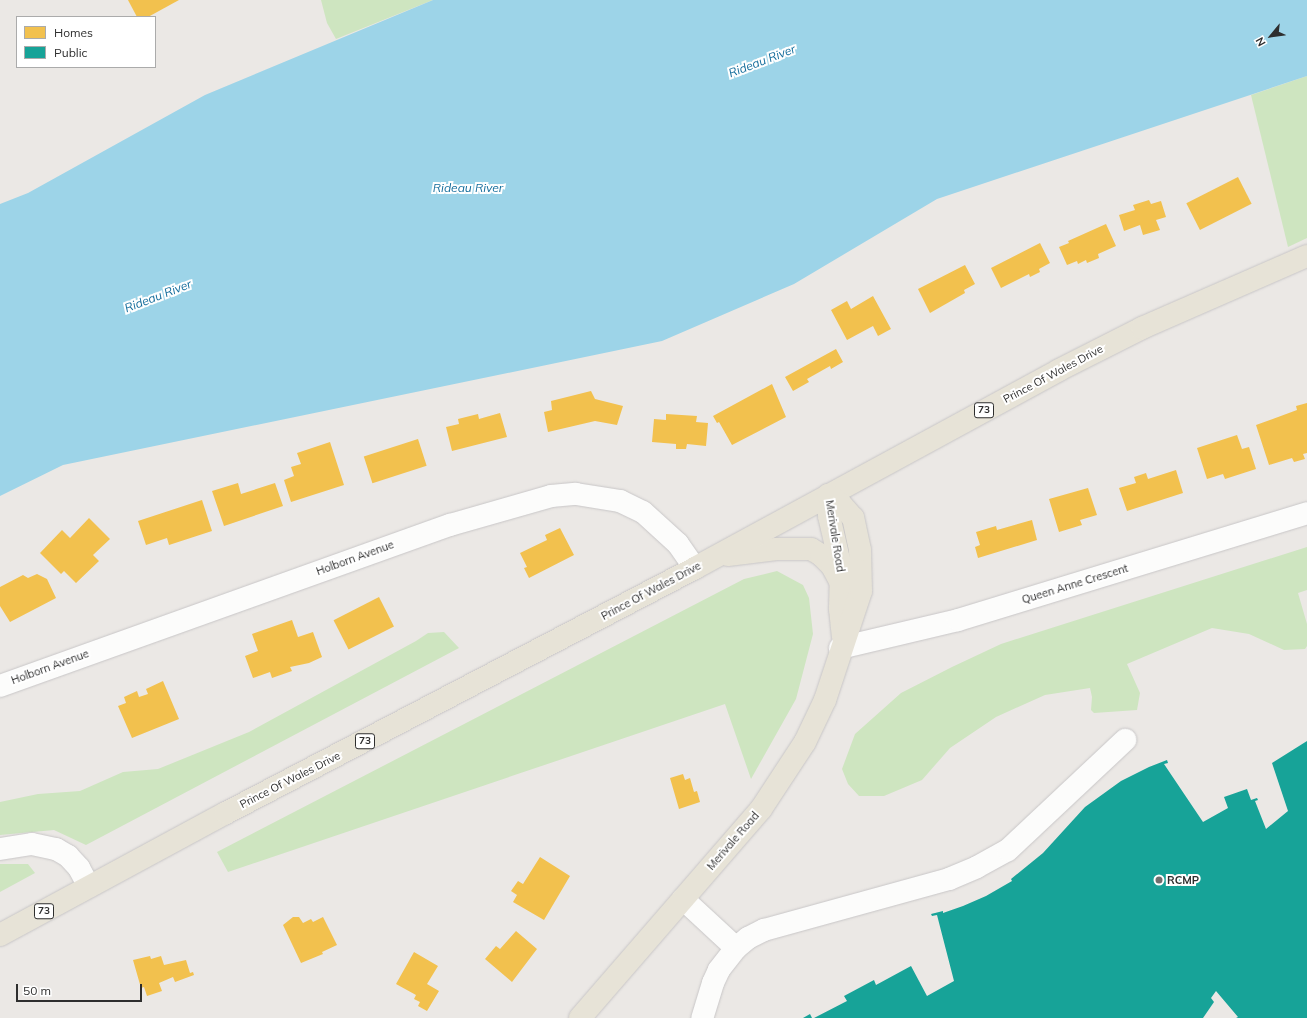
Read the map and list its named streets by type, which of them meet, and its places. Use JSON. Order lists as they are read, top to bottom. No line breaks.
{"streets":{"main road":["Prince Of Wales Drive","73","Merivale Road"],"street":["Holborn Avenue","Queen Anne Crescent"]},"crossings":[["Prince Of Wales Drive","Merivale Road"],["Prince Of Wales Drive","Holborn Avenue"],["Merivale Road","Queen Anne Crescent"]],"water":["Rideau River"],"places":["RCMP"],"legend":["Homes","Public"],"scale_bar":"50 m","north":"bottom left"}
